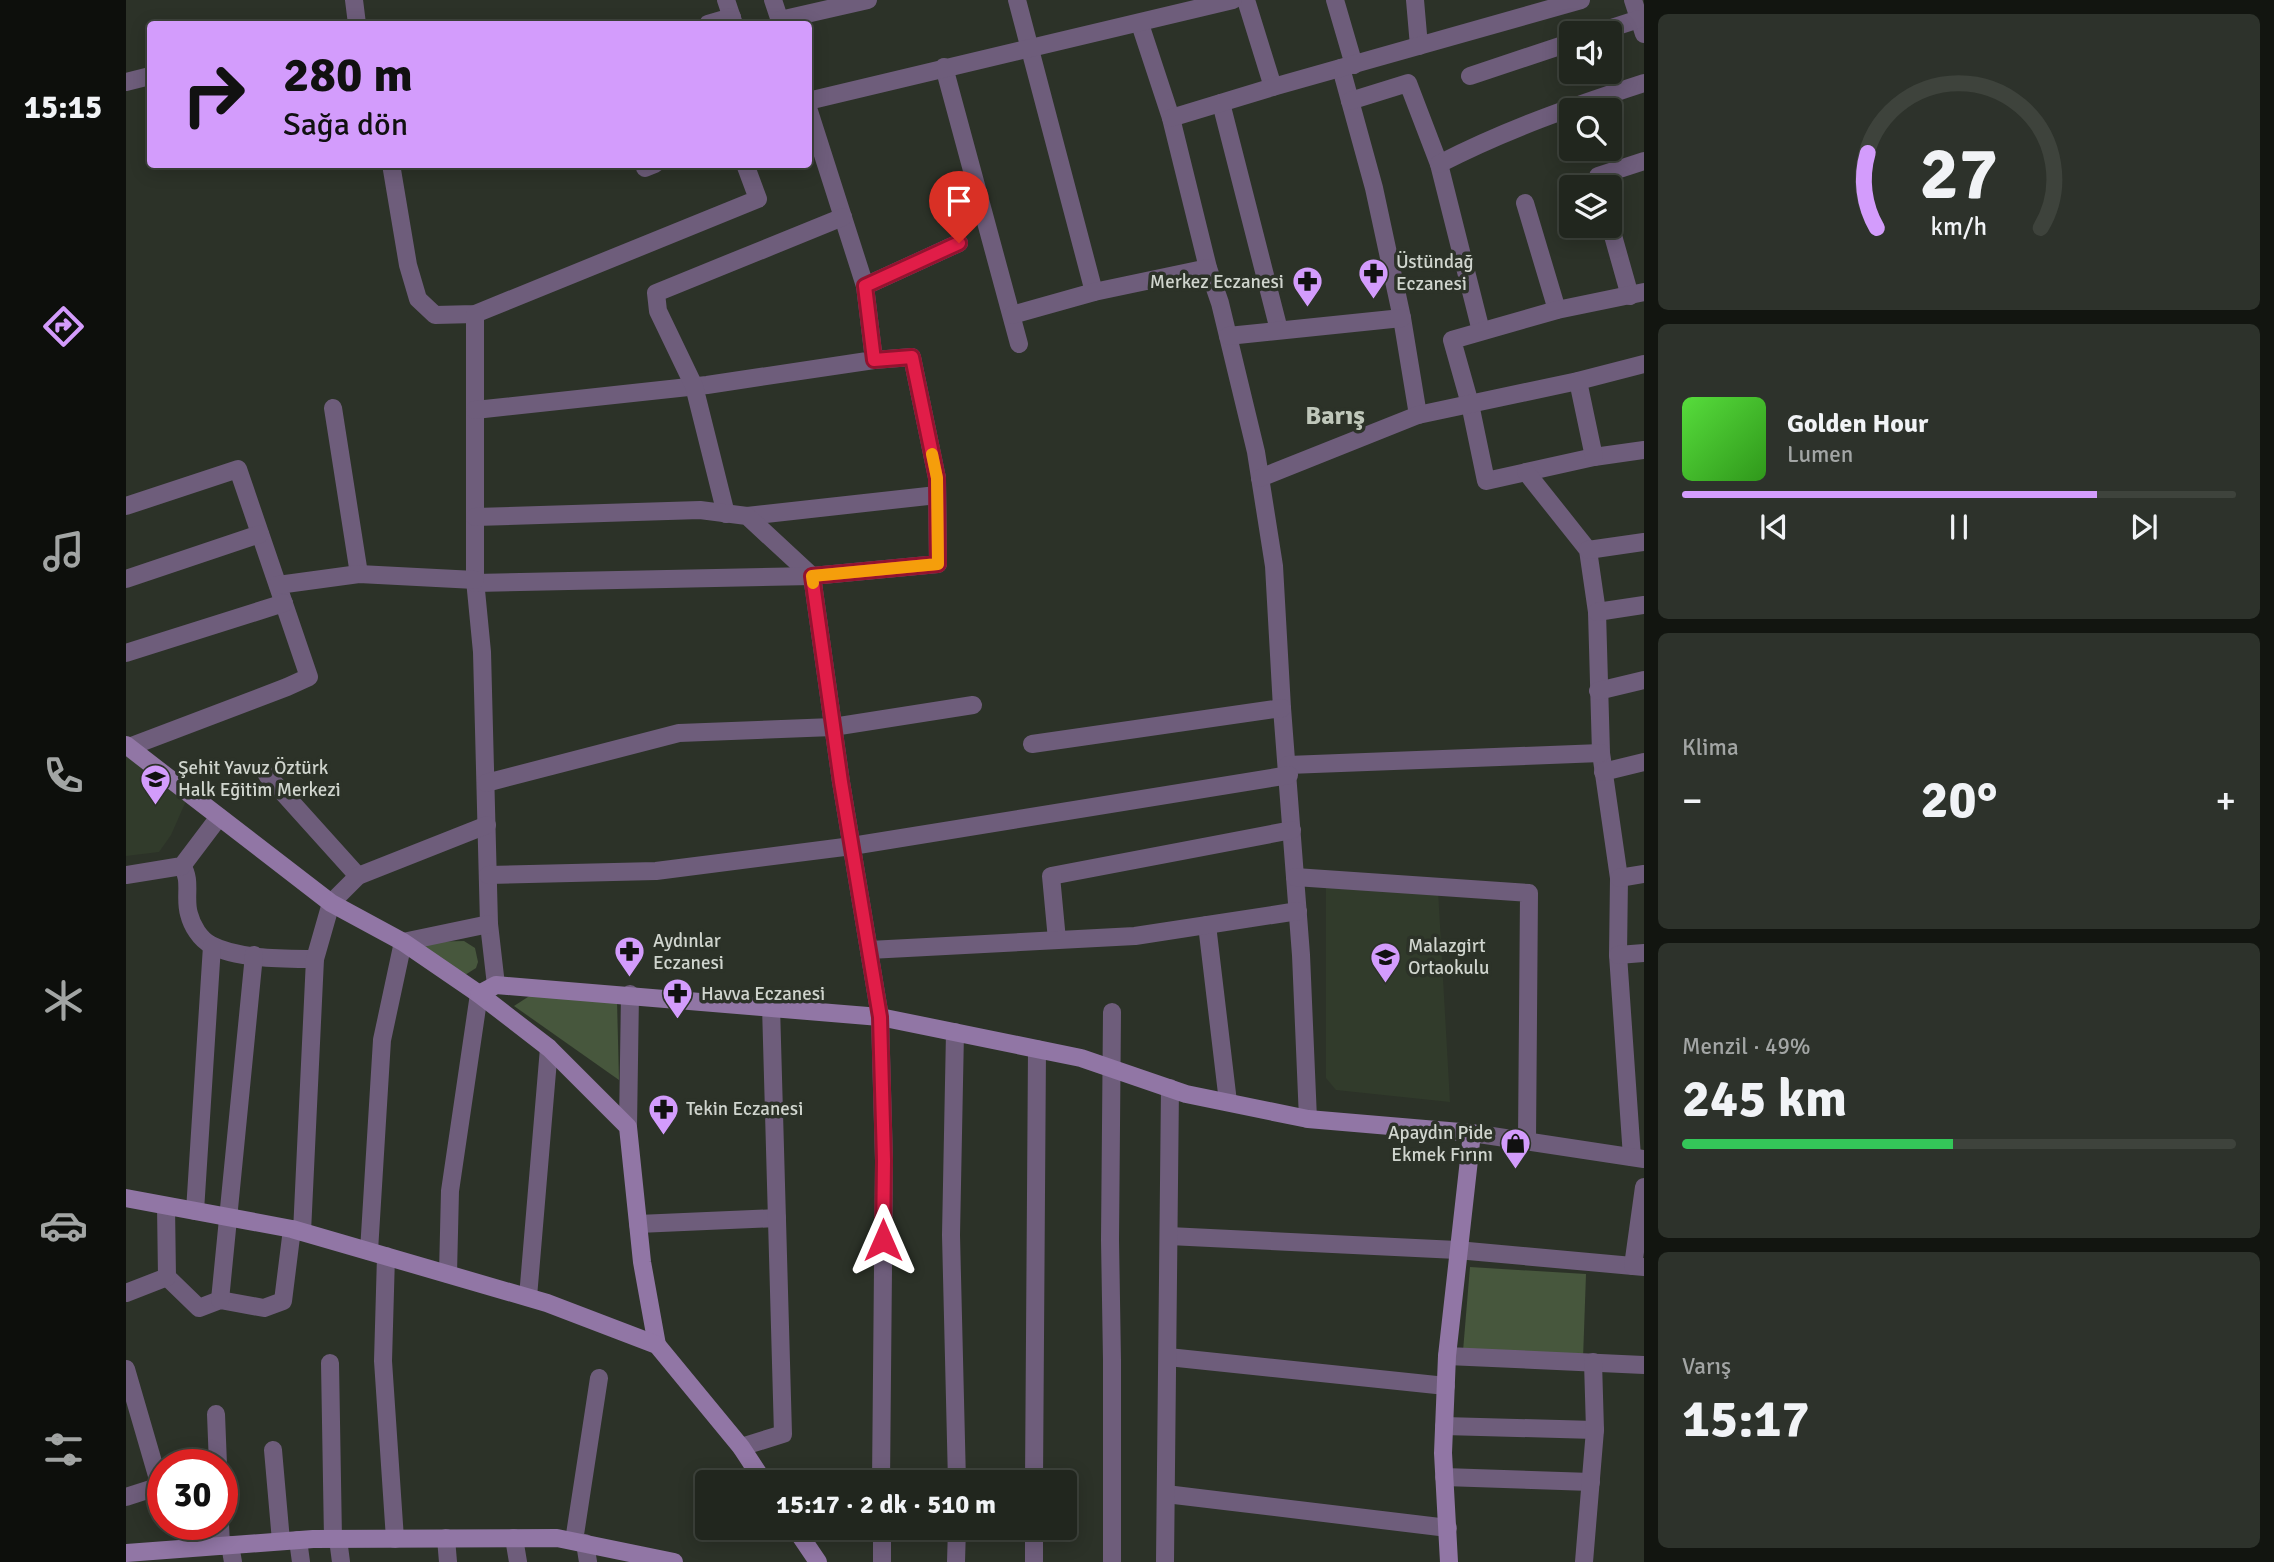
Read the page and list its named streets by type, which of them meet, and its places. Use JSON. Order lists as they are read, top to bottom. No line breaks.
{"districts":["Barış"],"places":{"pharmacy":["Üstündağ Eczanesi","Merkez Eczanesi","Aydınlar Eczanesi","Havva Eczanesi","Tekin Eczanesi"],"school or university":["Şehit Yavuz Öztürk Halk Eğitim Merkezi","Malazgirt Ortaokulu"],"shop":["Apaydın Pide Ekmek Fırını"]},"page":{"tabs":"15:15","turn":["280 m","Sağa dön"],"song":["Golden Hour","Lumen"],"tile":["Klima",["Menzil · 49%","245 km"],["Varış","15:17"]],"heat":["−","20°","+"],"limit":"30","trip":"15:17 · 2 dk · 510 m","gauge":["27","km/h"]}}
